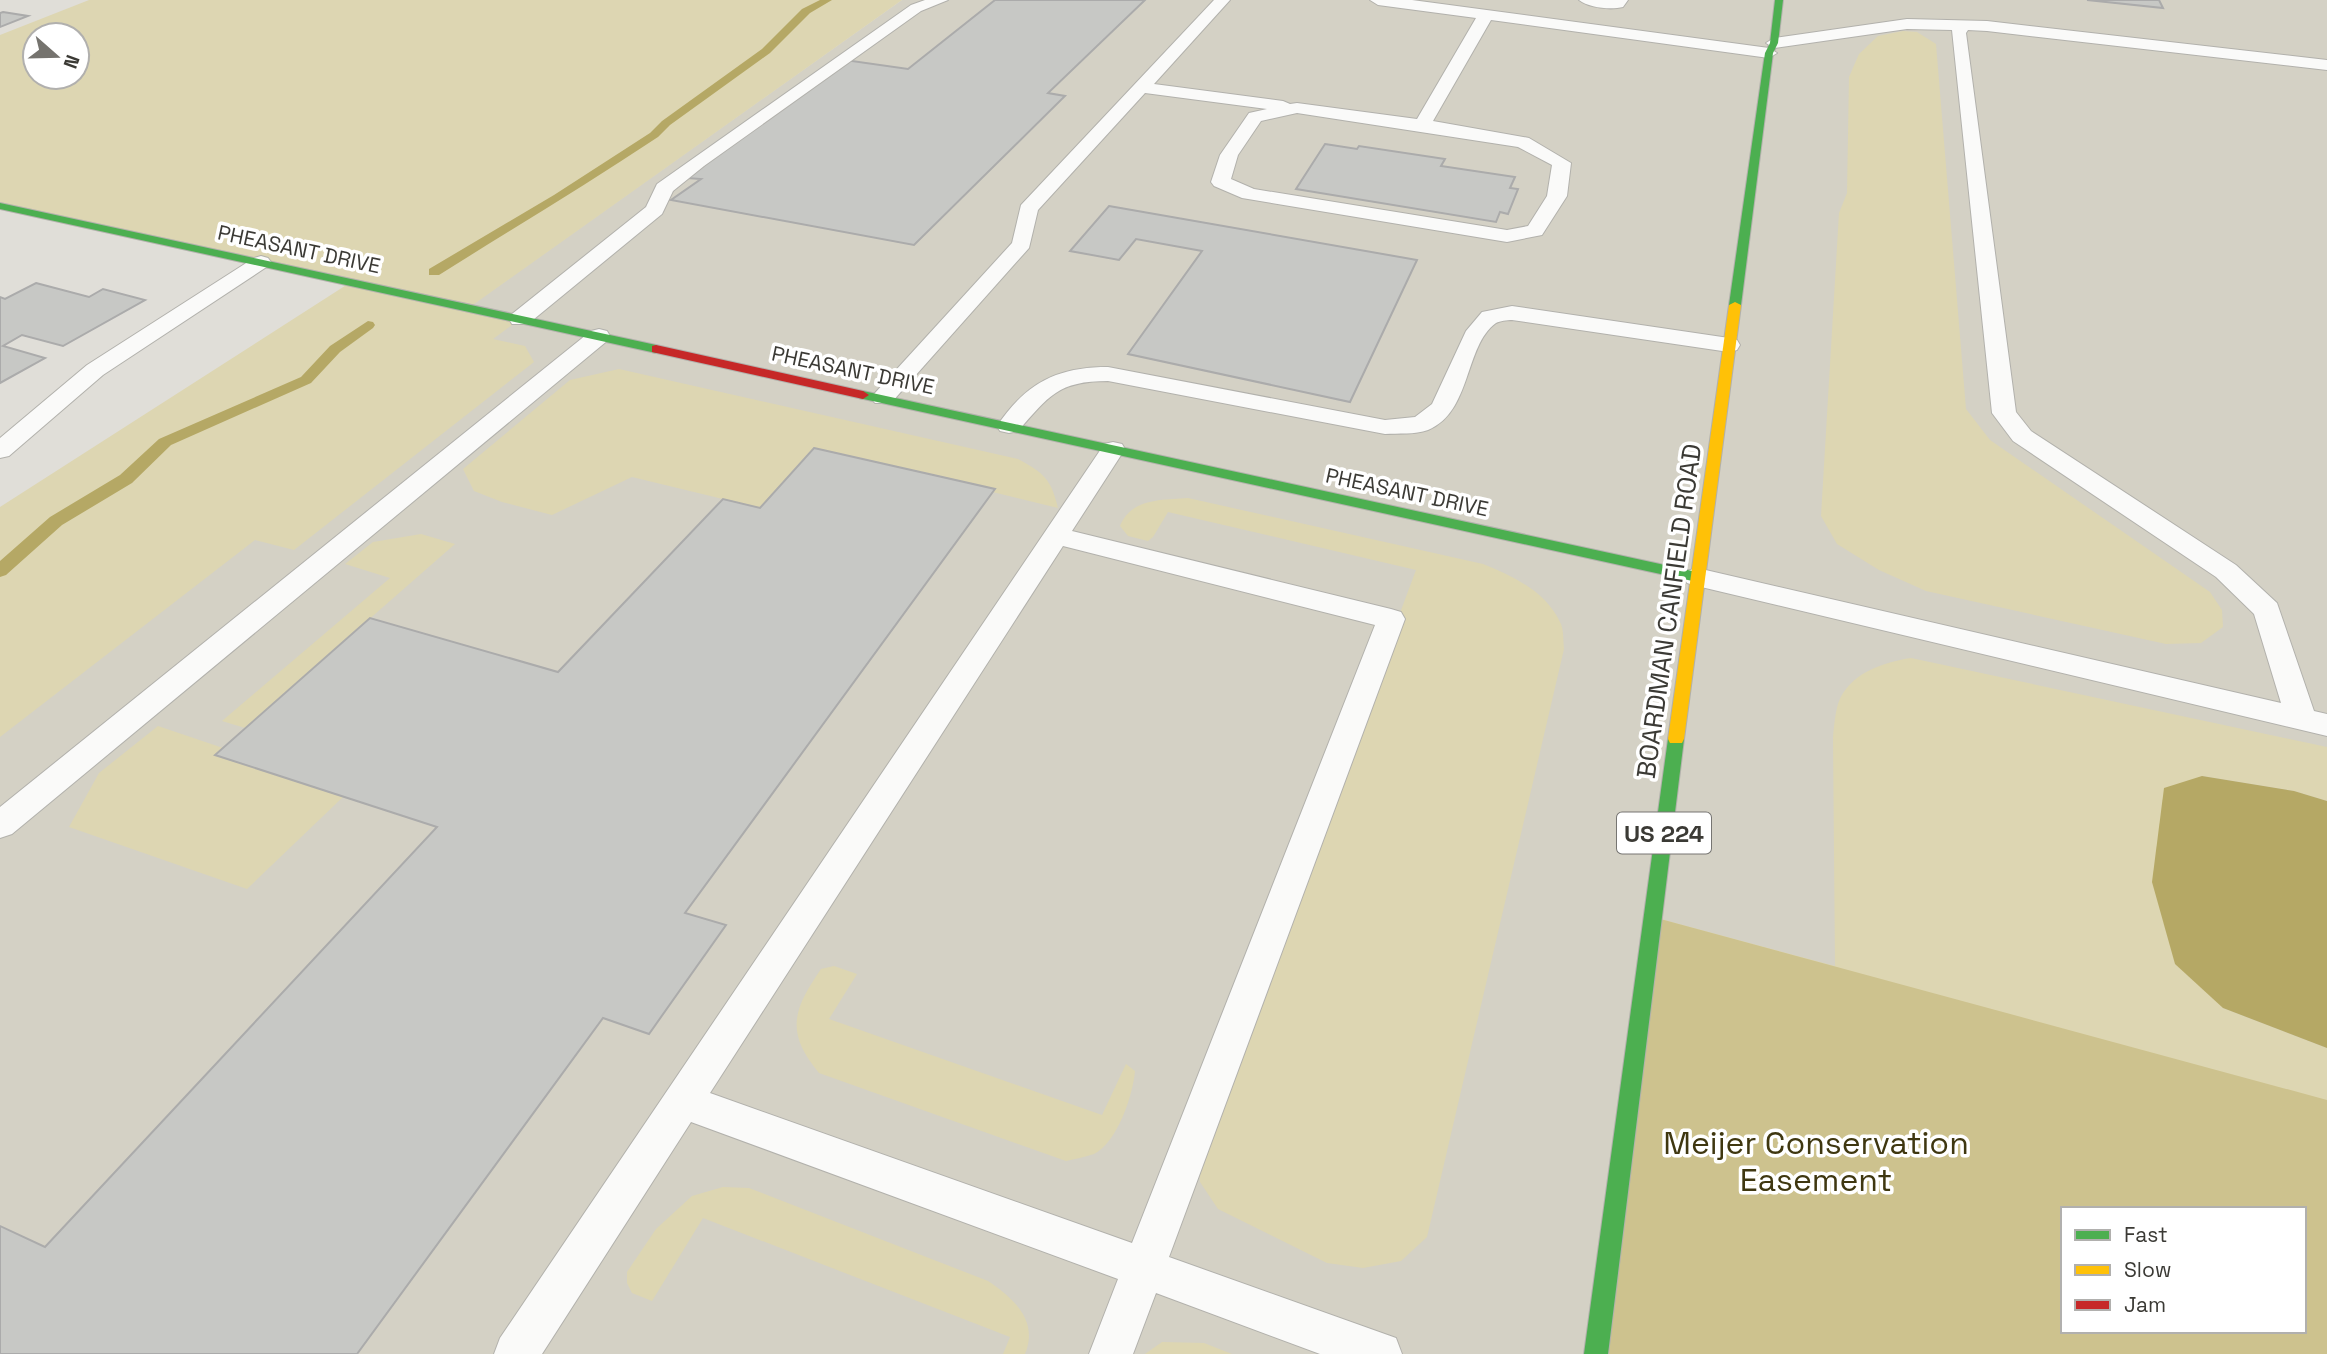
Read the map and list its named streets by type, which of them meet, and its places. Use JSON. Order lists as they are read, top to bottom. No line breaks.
{"streets":{"main road":["PHEASANT DRIVE","BOARDMAN CANFIELD ROAD","US 224"]},"crossings":[["PHEASANT DRIVE","BOARDMAN CANFIELD ROAD"]],"parks":["Meijer Conservation Easement"],"legend":["Fast","Slow","Jam"],"north":"right"}
